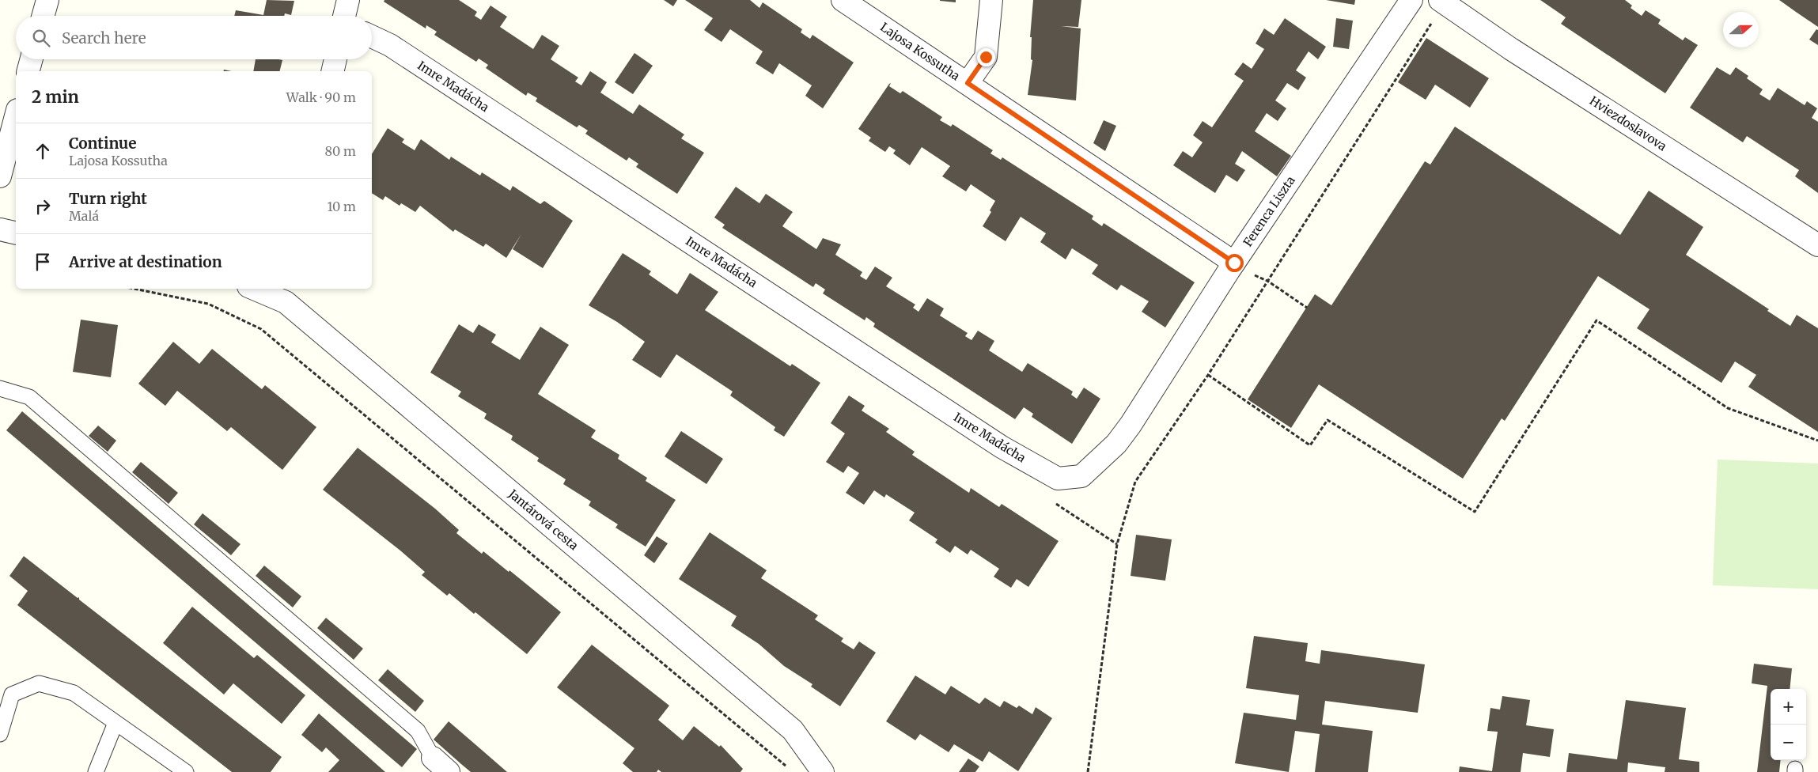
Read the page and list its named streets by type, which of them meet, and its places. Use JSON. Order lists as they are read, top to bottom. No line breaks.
{"streets":{"street":["Lajosa Kossutha","Imre Madácha","Hviezdoslavova","Ferenca Liszta","Jantárová cesta"]},"crossings":[["Lajosa Kossutha","Ferenca Liszta"],["Imre Madácha","Ferenca Liszta"]],"north":"right","page":{"search":"Search here","heading":["2 min","Walk · 90 m"],"list":[["Continue","Lajosa Kossutha","80 m"],["Turn right","Malá","10 m"],"Arrive at destination"],"map_buttons":["+","−"]}}
